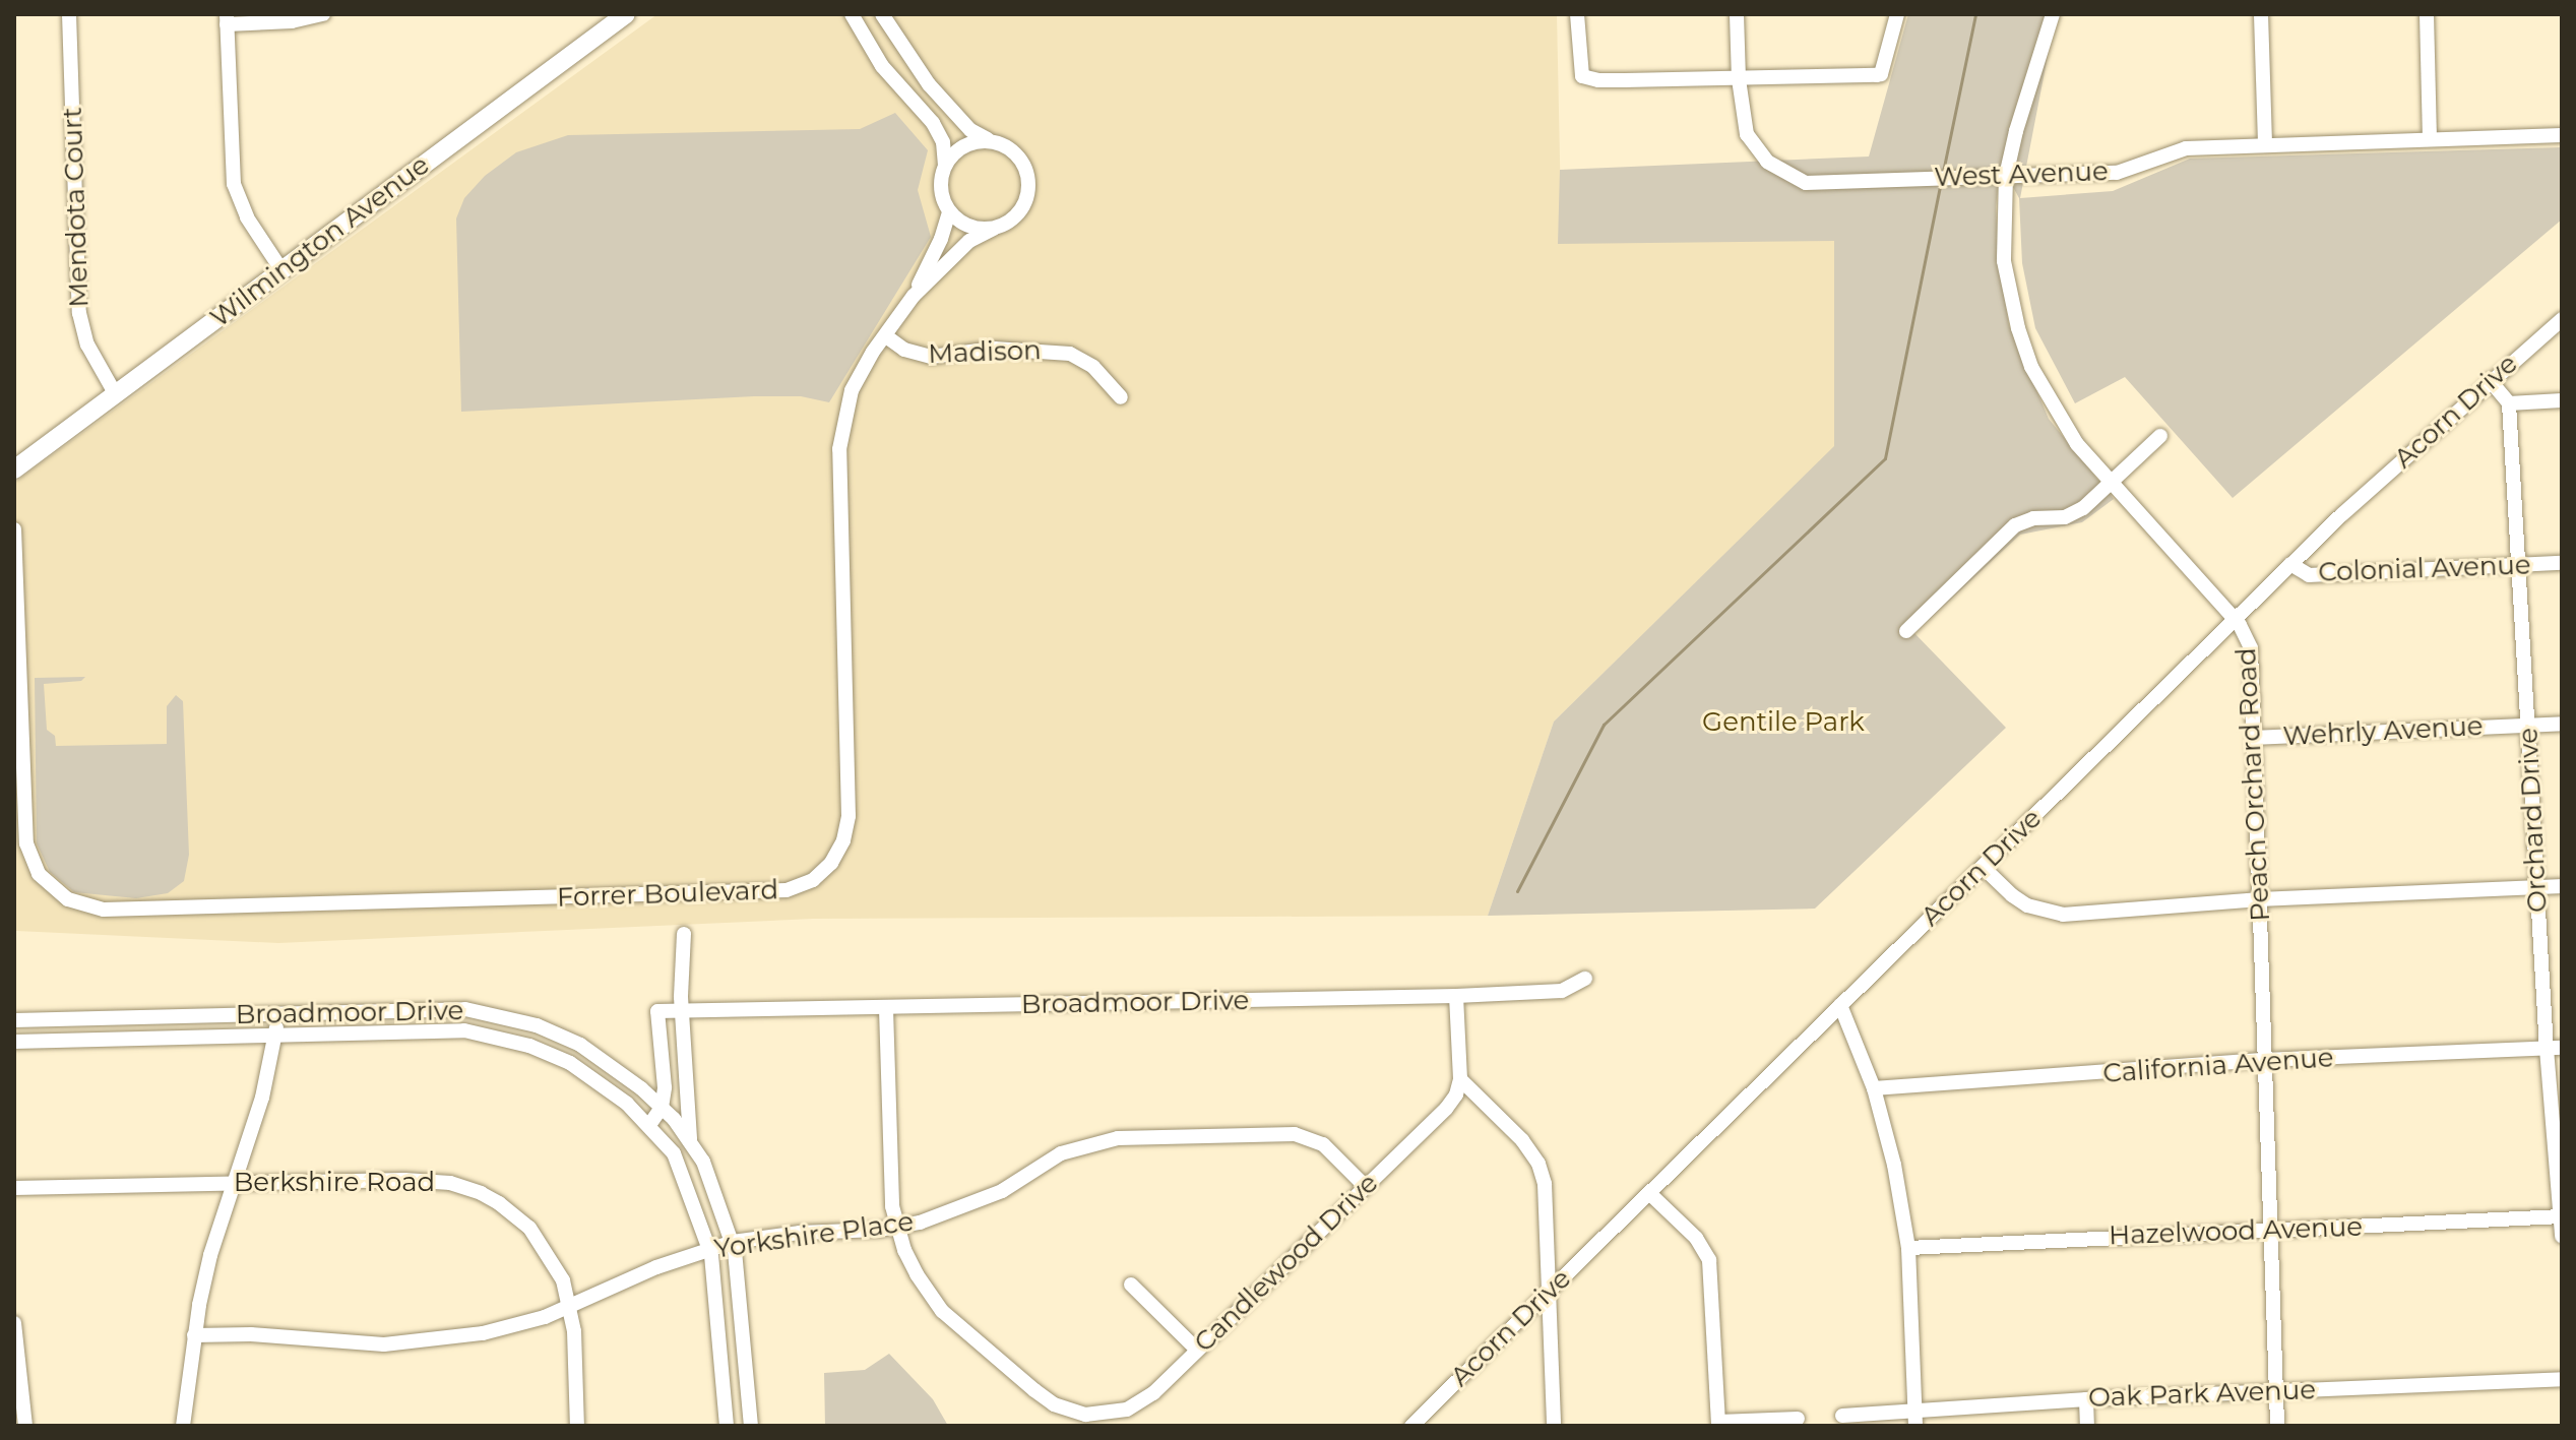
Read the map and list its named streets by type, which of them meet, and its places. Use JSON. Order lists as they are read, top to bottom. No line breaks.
{"streets":{"main road":["Wilmington Avenue"],"street":["West Avenue","Mendota Court","Madison","Acorn Drive","Colonial Avenue","Wehrly Avenue","Peach Orchard Road","Orchard Drive","Forrer Boulevard","Broadmoor Drive","California Avenue","Berkshire Road","Hazelwood Avenue","Yorkshire Place","Candlewood Drive","Oak Park Avenue"]},"crossings":[["West Avenue","Peach Orchard Road"],["Mendota Court","Wilmington Avenue"],["Madison","Forrer Boulevard"],["Acorn Drive","Colonial Avenue"],["Acorn Drive","Peach Orchard Road"],["Colonial Avenue","Orchard Drive"],["Wehrly Avenue","Peach Orchard Road"],["Wehrly Avenue","Orchard Drive"],["Peach Orchard Road","California Avenue"],["Peach Orchard Road","Hazelwood Avenue"],["Peach Orchard Road","Oak Park Avenue"],["Orchard Drive","California Avenue"],["Orchard Drive","Hazelwood Avenue"],["Broadmoor Drive","Yorkshire Place"],["Berkshire Road","Yorkshire Place"],["Yorkshire Place","Candlewood Drive"]],"parks":["Gentile Park"]}
